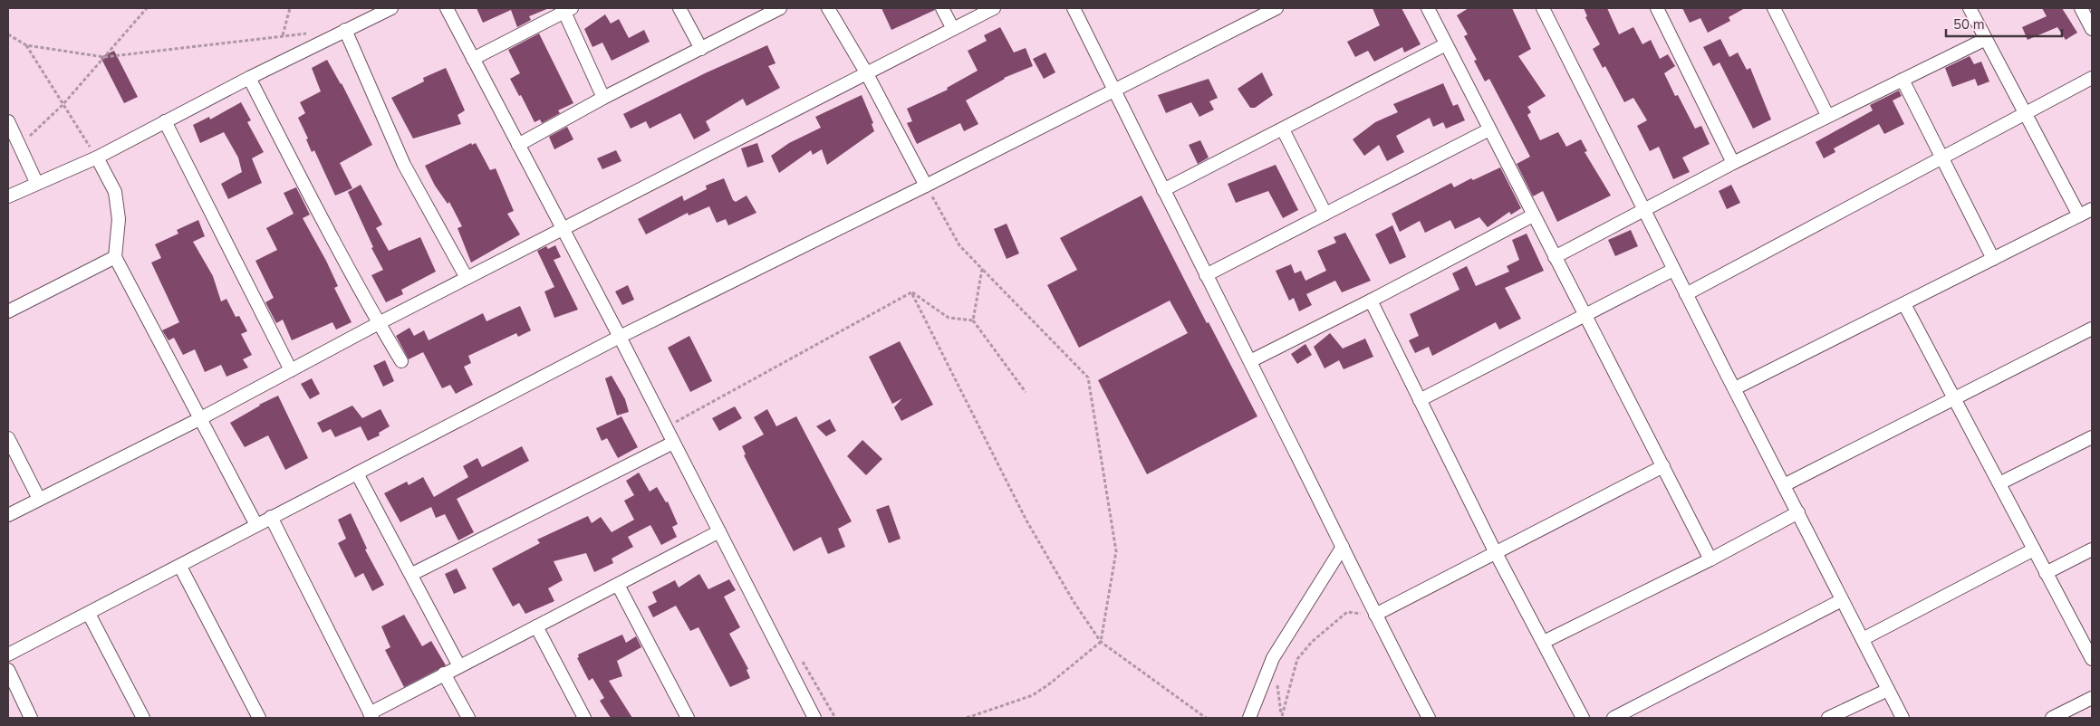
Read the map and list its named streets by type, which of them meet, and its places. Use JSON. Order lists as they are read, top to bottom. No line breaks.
{"scale_bar":"50 m"}
